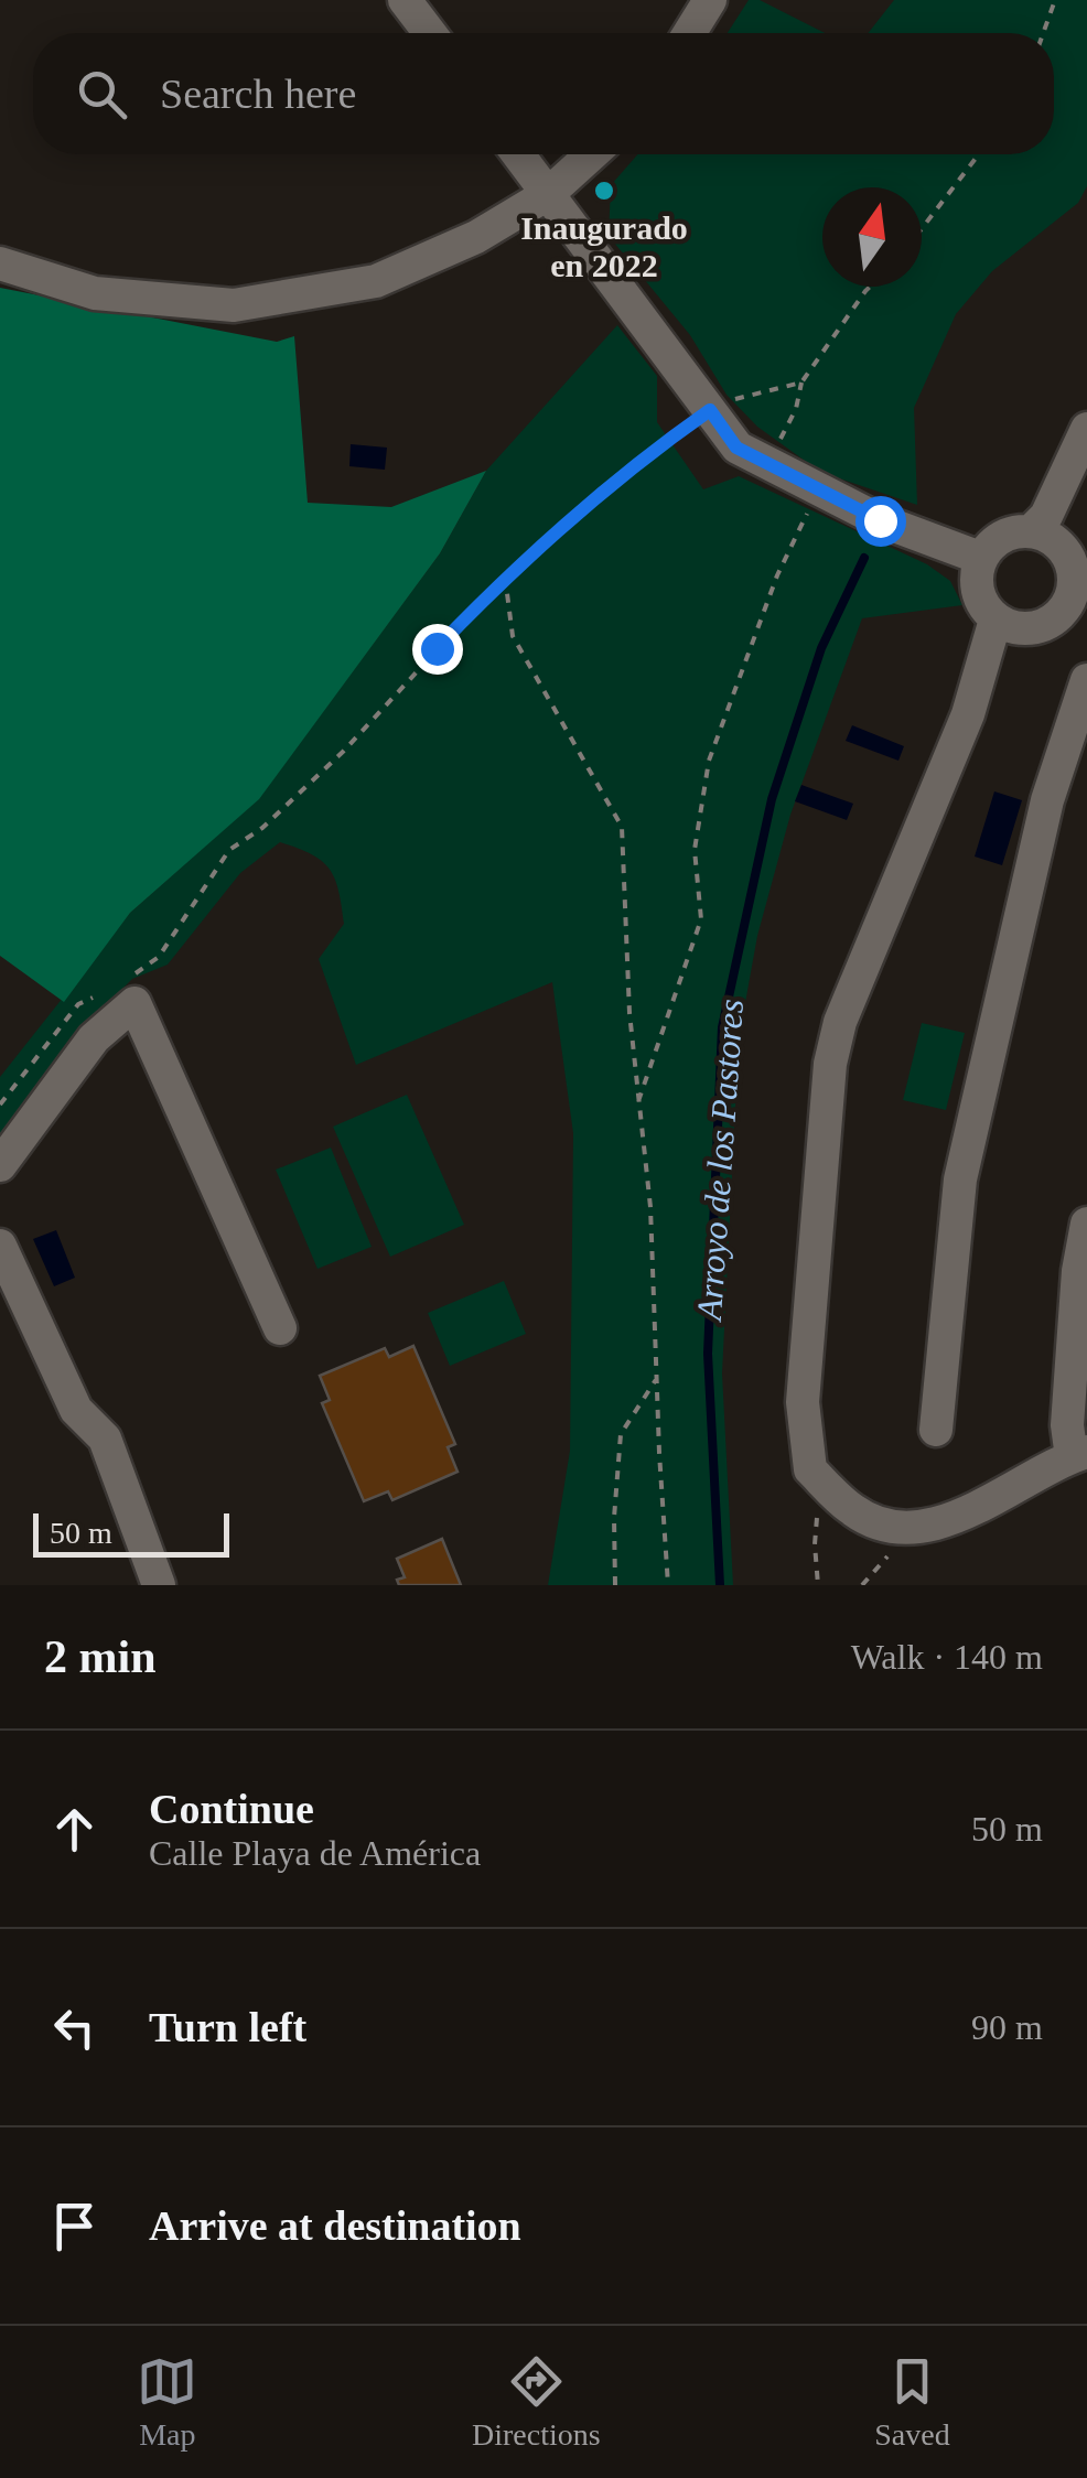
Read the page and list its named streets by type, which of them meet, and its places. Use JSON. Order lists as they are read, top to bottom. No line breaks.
{"water":["Arroyo de los Pastores"],"places":["Inaugurado en 2022"],"scale_bar":"50 m","north":"top","page":{"search":"Search here","scale":"50 m","heading":["2 min","Walk · 140 m"],"list":[["Continue","Calle Playa de América","50 m"],["Turn left","90 m"],"Arrive at destination"],"nav":["Map","Directions","Saved"]}}
